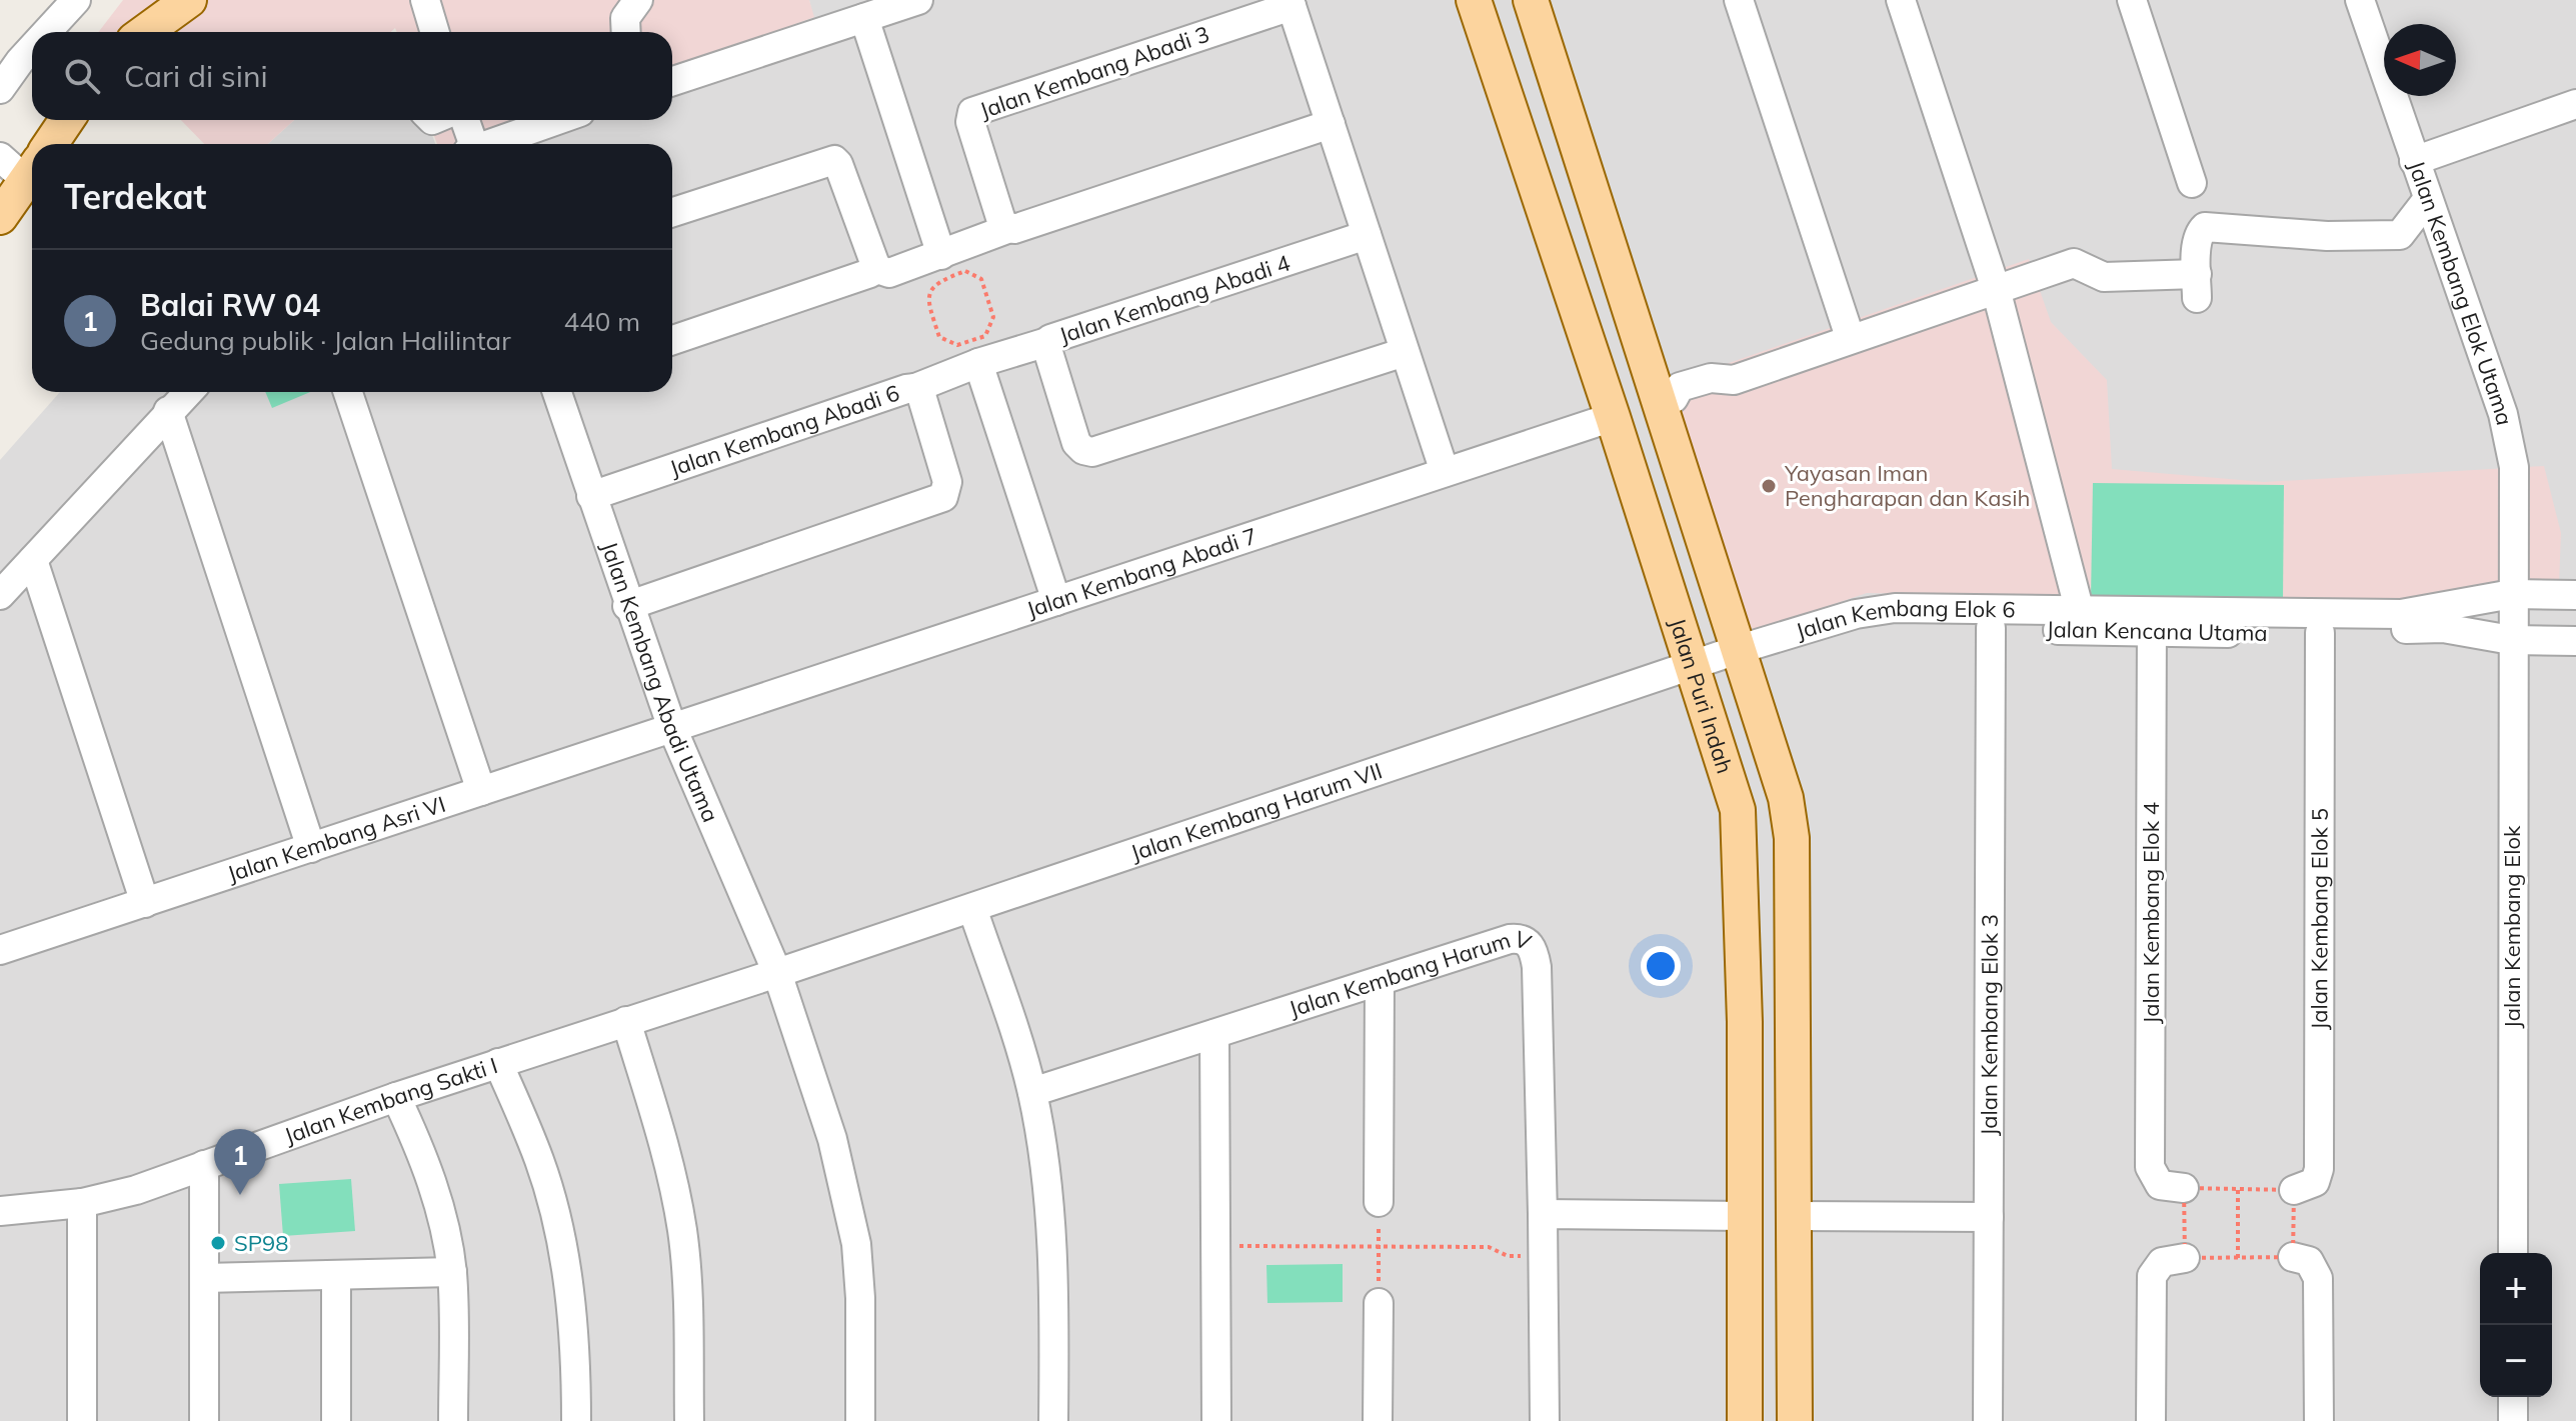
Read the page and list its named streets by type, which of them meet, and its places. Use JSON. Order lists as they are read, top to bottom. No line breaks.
{"streets":{"main road":["Jalan Puri Indah"],"street":["Jalan Kembang Abadi 3","Jalan Kembang Elok Utama","Jalan Kembang Abadi 4","Jalan Kembang Abadi 6","Jalan Kembang Abadi 7","Jalan Kembang Elok 6","Jalan Kencana Utama","Jalan Kembang Abadi Utama","Jalan Kembang Harum VII","Jalan Kembang Asri VI","Jalan Kembang Elok 4","Jalan Kembang Elok 5","Jalan Kembang Elok","Jalan Kembang Harum V","Jalan Kembang Elok 3","Jalan Kembang Sakti I"]},"crossings":[["Jalan Kembang Elok Utama","Jalan Kembang Elok 6"],["Jalan Kembang Elok Utama","Jalan Kembang Elok"],["Jalan Kembang Abadi 6","Jalan Kembang Abadi Utama"],["Jalan Kembang Abadi 7","Jalan Kembang Abadi Utama"],["Jalan Kembang Abadi 7","Jalan Puri Indah"],["Jalan Kembang Abadi 7","Jalan Kembang Asri VI"],["Jalan Kembang Elok 6","Jalan Kencana Utama"],["Jalan Kembang Elok 6","Jalan Kembang Harum VII"],["Jalan Kembang Elok 6","Jalan Kembang Elok 4"],["Jalan Kembang Elok 6","Jalan Kembang Elok 5"],["Jalan Kembang Elok 6","Jalan Kembang Elok"],["Jalan Kencana Utama","Jalan Kembang Elok 4"],["Jalan Kencana Utama","Jalan Kembang Elok 3"],["Jalan Kembang Abadi Utama","Jalan Kembang Harum VII"],["Jalan Kembang Abadi Utama","Jalan Kembang Asri VI"],["Jalan Kembang Abadi Utama","Jalan Kembang Sakti I"],["Jalan Puri Indah","Jalan Kembang Harum VII"],["Jalan Kembang Harum VII","Jalan Kembang Sakti I"]],"places":["Yayasan Iman Pengharapan dan Kasih","SP98"],"north":"left","page":{"search":"Cari di sini","heading":"Terdekat","list":[{"mark":"1","name":"Balai RW 04","note":"Gedung publik · Jalan Halilintar","value":"440 m"}],"pins":"1","map_buttons":["+","−"]}}
